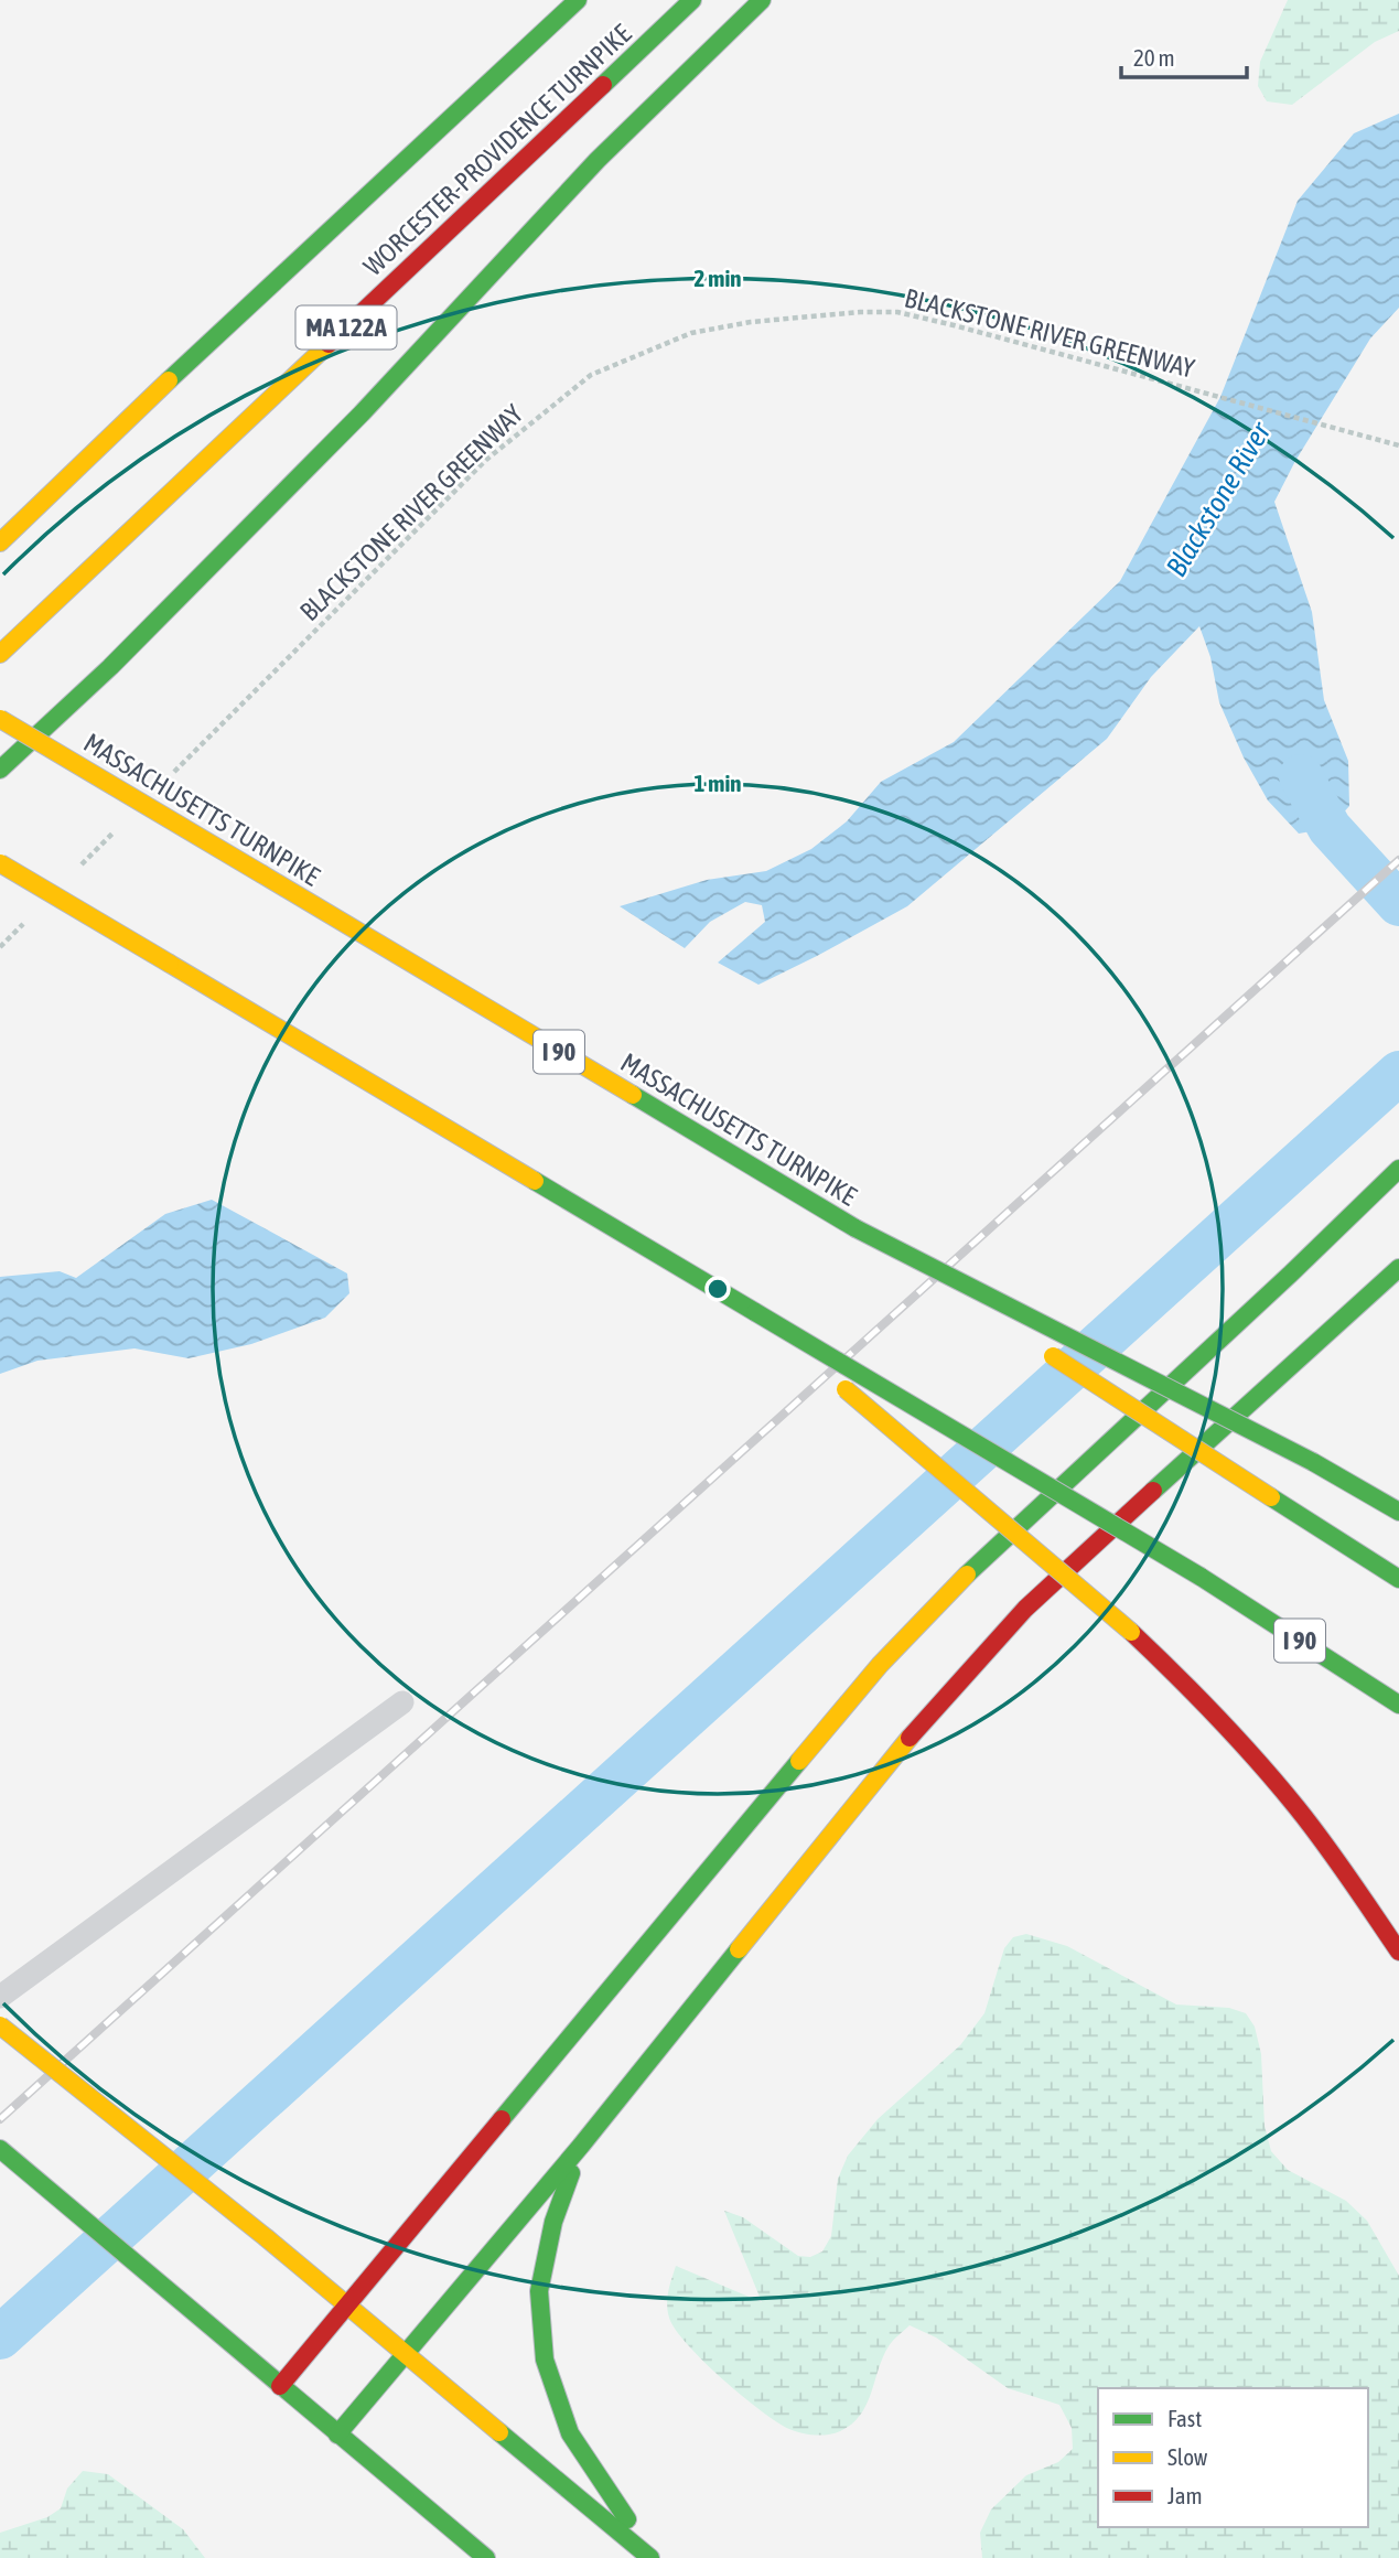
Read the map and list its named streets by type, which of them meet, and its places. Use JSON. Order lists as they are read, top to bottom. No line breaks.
{"streets":{"highway":["WORCESTER-PROVIDENCE TURNPIKE","MA 122A","MASSACHUSETTS TURNPIKE","I 90"],"path":["BLACKSTONE RIVER GREENWAY"]},"water":["Blackstone River"],"legend":["Fast","Slow","Jam"],"scale_bar":"20 m","rings":["2 min","1 min"]}
